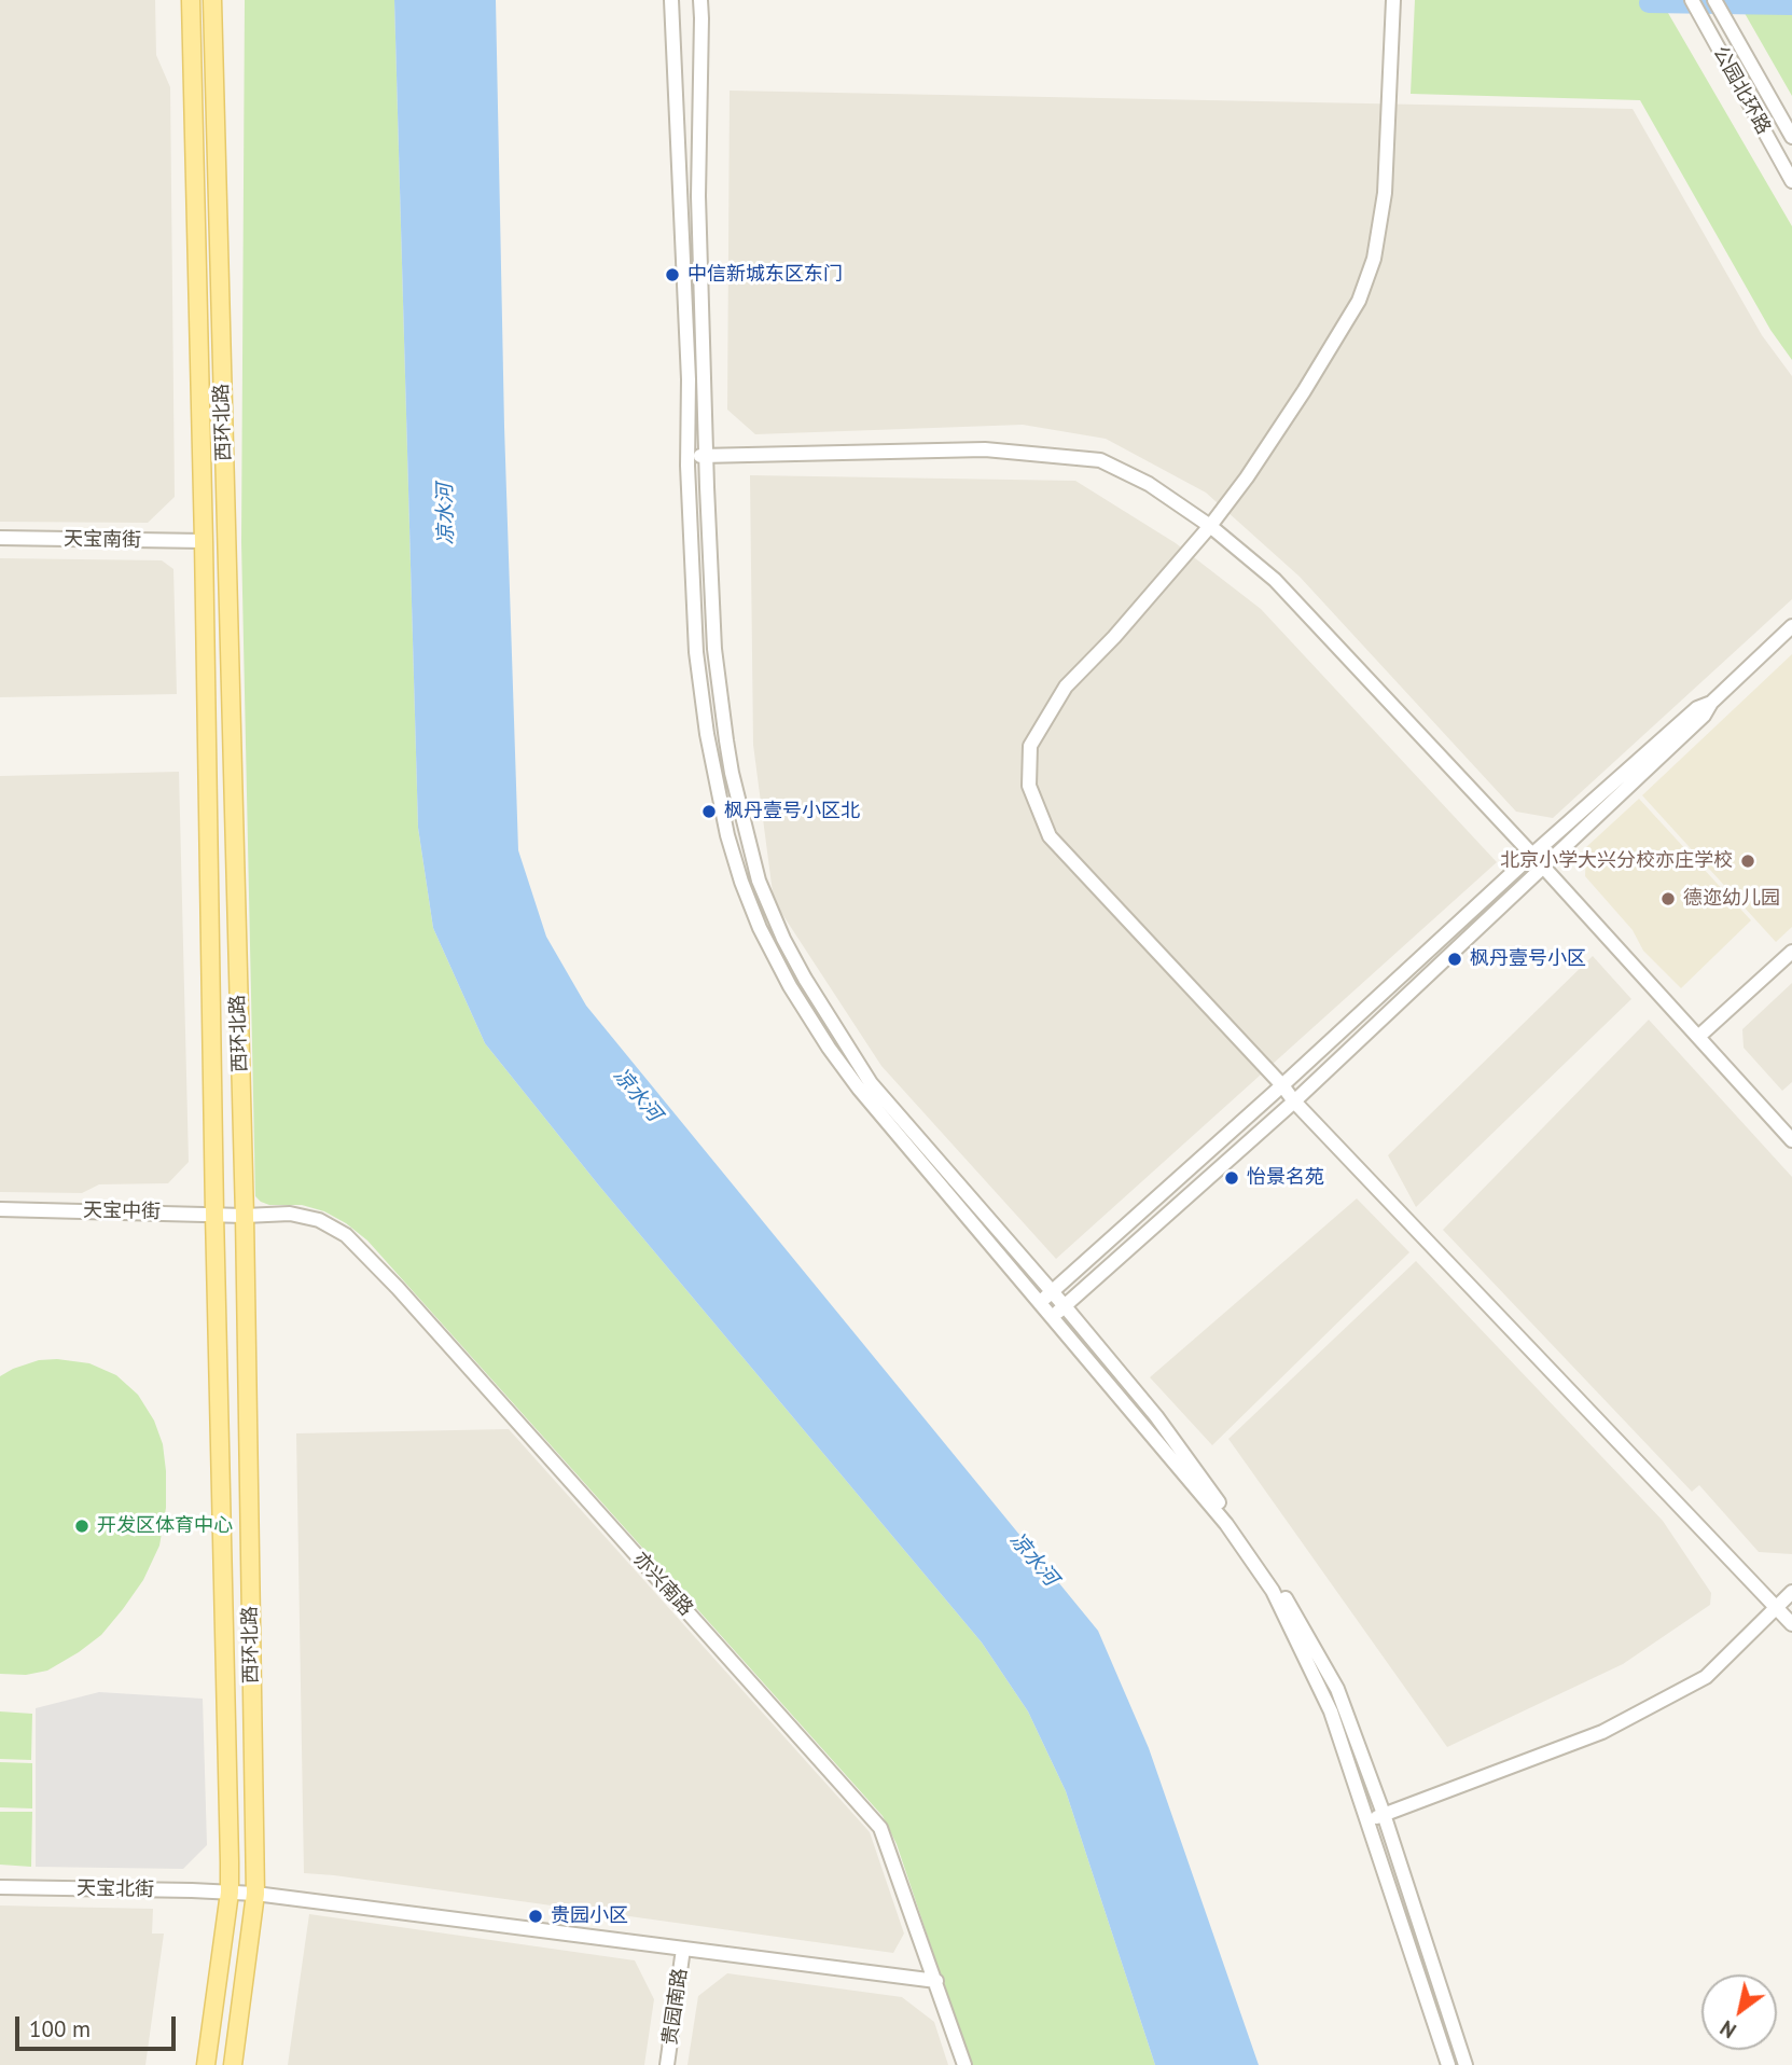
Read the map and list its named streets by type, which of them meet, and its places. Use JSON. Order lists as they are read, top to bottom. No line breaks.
{"streets":{"main road":["西环北路"],"street":["公园北环路","天宝南街","天宝中街","亦兴南路","天宝北街","贵园南路"]},"crossings":[["西环北路","天宝南街"],["西环北路","天宝中街"],["西环北路","亦兴南路"],["西环北路","天宝北街"],["天宝中街","亦兴南路"],["亦兴南路","天宝北街"],["天宝北街","贵园南路"]],"water":["凉水河"],"places":["中信新城东区东门","枫丹壹号小区北","北京小学大兴分校亦庄学校","德迩幼儿园","枫丹壹号小区","怡景名苑","开发区体育中心","贵园小区"],"scale_bar":"100 m","north":"bottom left"}
